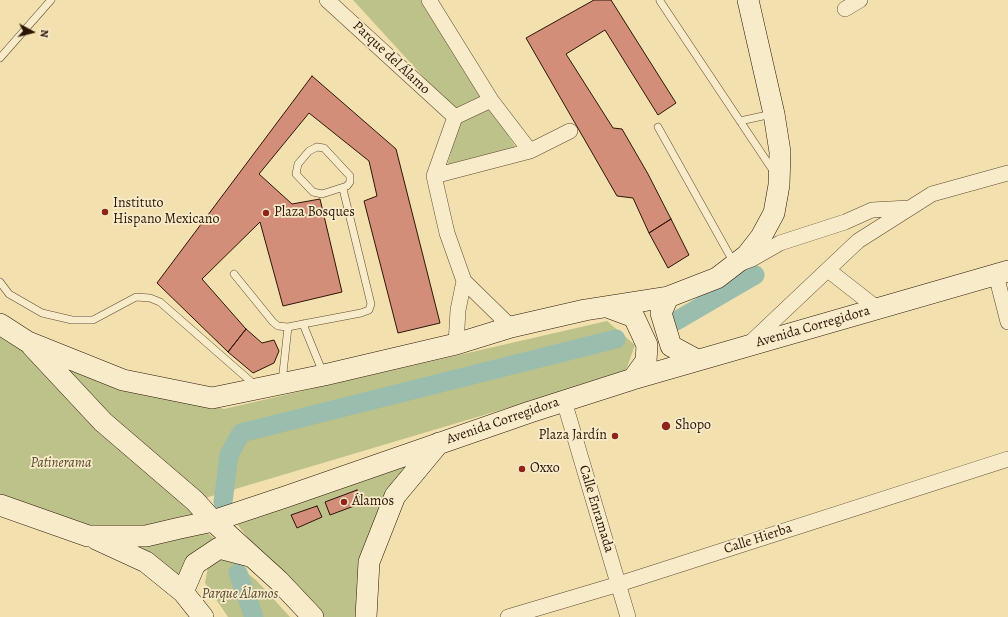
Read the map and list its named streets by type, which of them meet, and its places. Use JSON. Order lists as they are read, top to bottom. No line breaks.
{"streets":{"main road":["Avenida Corregidora"],"street":["Parque del Álamo","Calle Enramada","Calle Hierba"]},"crossings":[["Avenida Corregidora","Calle Enramada"],["Calle Enramada","Calle Hierba"]],"parks":["Patinerama","Parque Álamos"],"places":["Instituto Hispano Mexicano","Plaza Bosques","Shopo","Plaza Jardín","Oxxo","Álamos"],"north":"right"}
